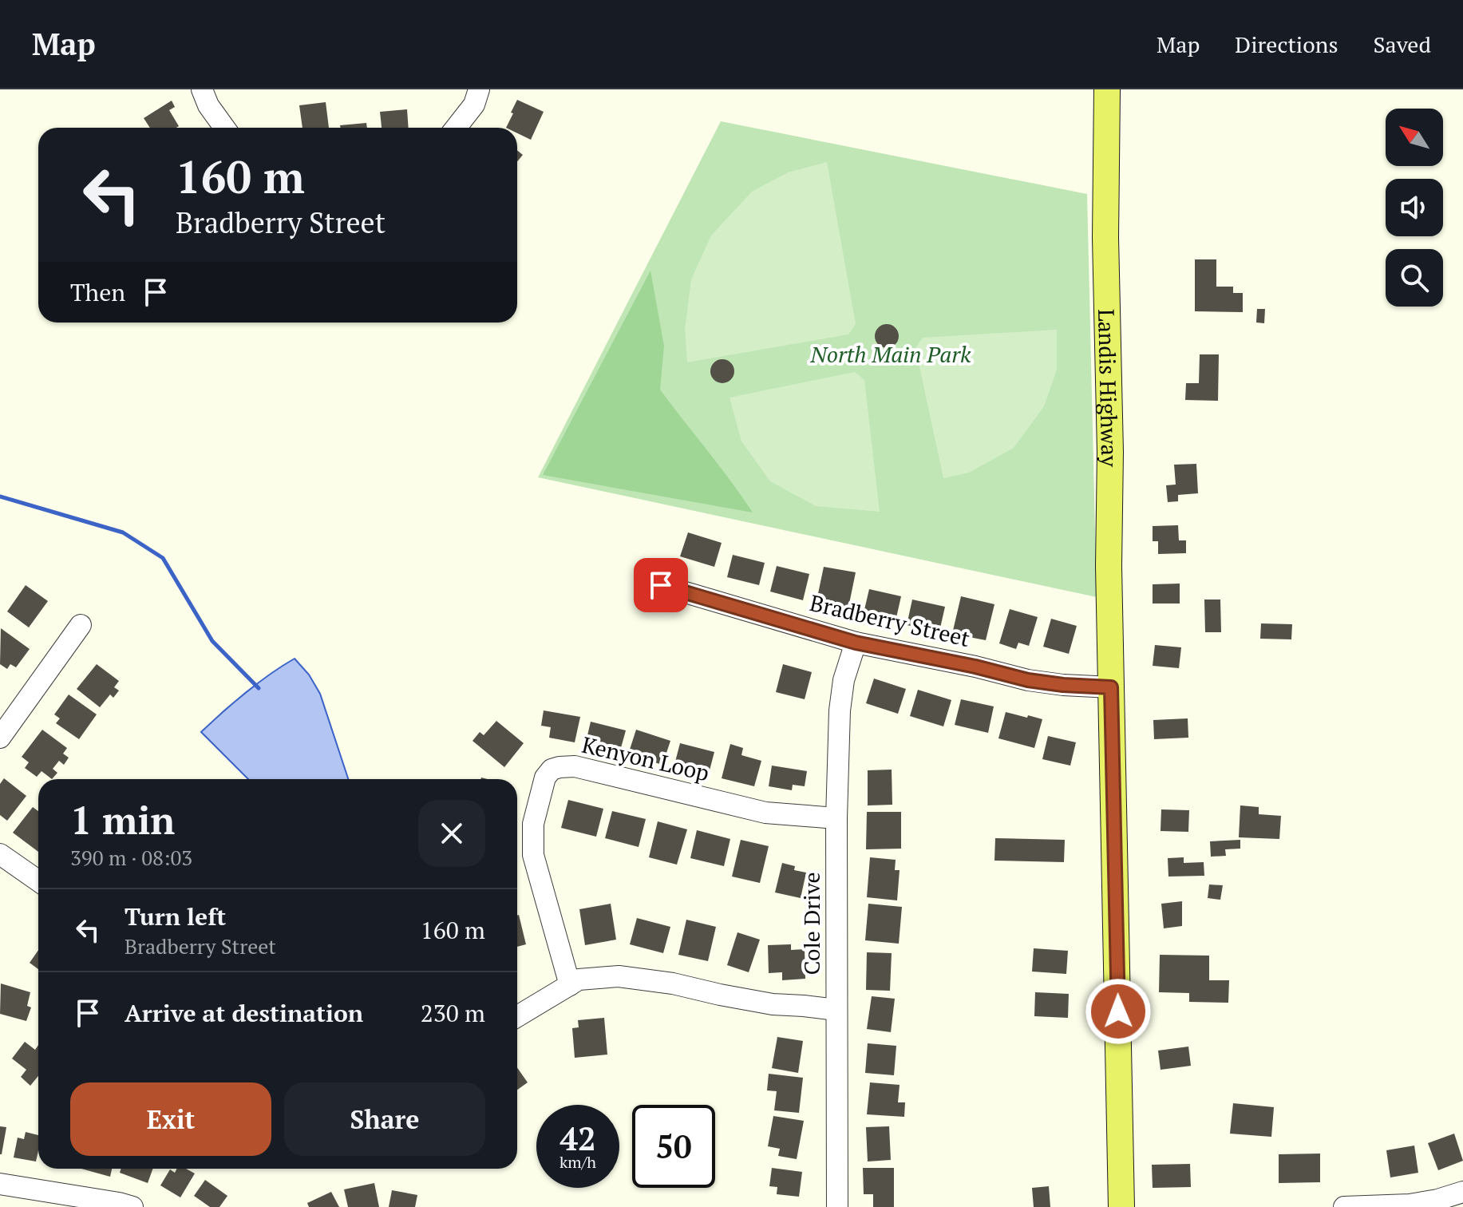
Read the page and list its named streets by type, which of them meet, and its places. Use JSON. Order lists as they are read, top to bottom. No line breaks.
{"streets":{"main road":["Landis Highway"],"street":["Bradberry Street","Kenyon Loop","Cole Drive"]},"crossings":[["Landis Highway","Bradberry Street"],["Bradberry Street","Cole Drive"],["Kenyon Loop","Cole Drive"]],"parks":["North Main Park"],"north":"top left","page":{"header":"Map","nav":["Map","Directions","Saved"],"turn":["160 m","Bradberry Street"],"then":"Then","heading":["1 min","390 m · 08:03"],"list":[{"name":"Turn left","note":"Bradberry Street","value":"160 m"},{"name":"Arrive at destination","value":"230 m"}],"buttons":["Exit","Share"],"speed":"42 km/h","limit":"50"}}
